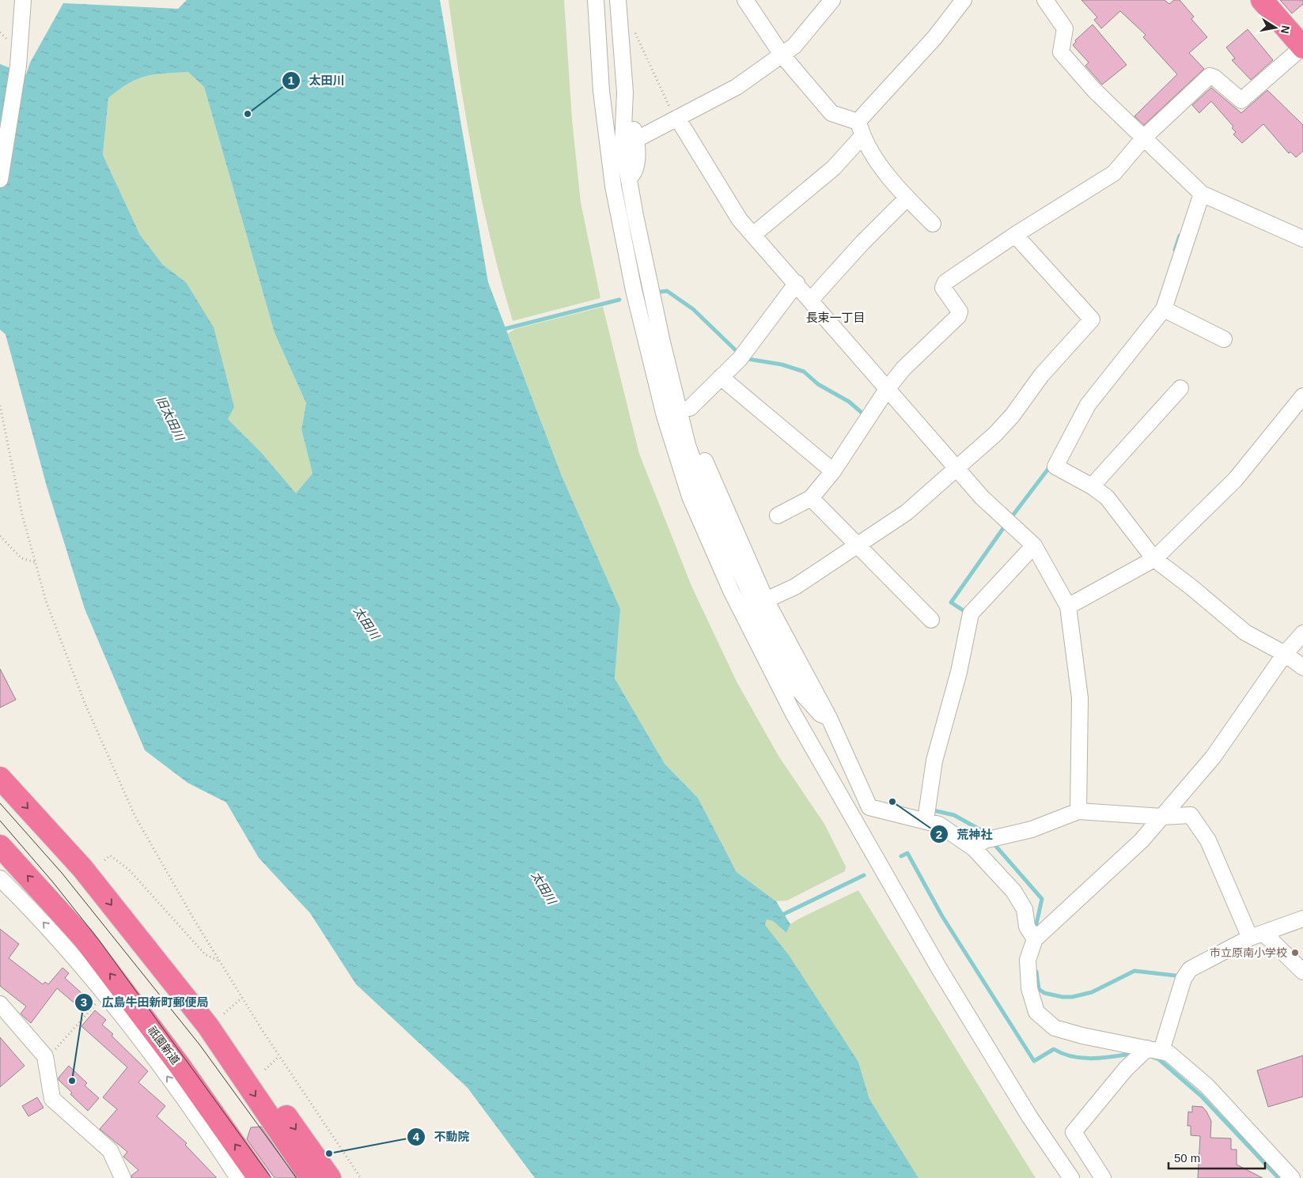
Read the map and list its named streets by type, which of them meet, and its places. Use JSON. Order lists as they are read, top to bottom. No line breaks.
{"streets":{"highway":["祇園新道"]},"districts":["長束一丁目"],"water":["旧太田川","太田川"],"places":["太田川","荒神社","市立原南小学校","広島牛田新町郵便局","不動院"],"scale_bar":"50 m","north":"right"}
